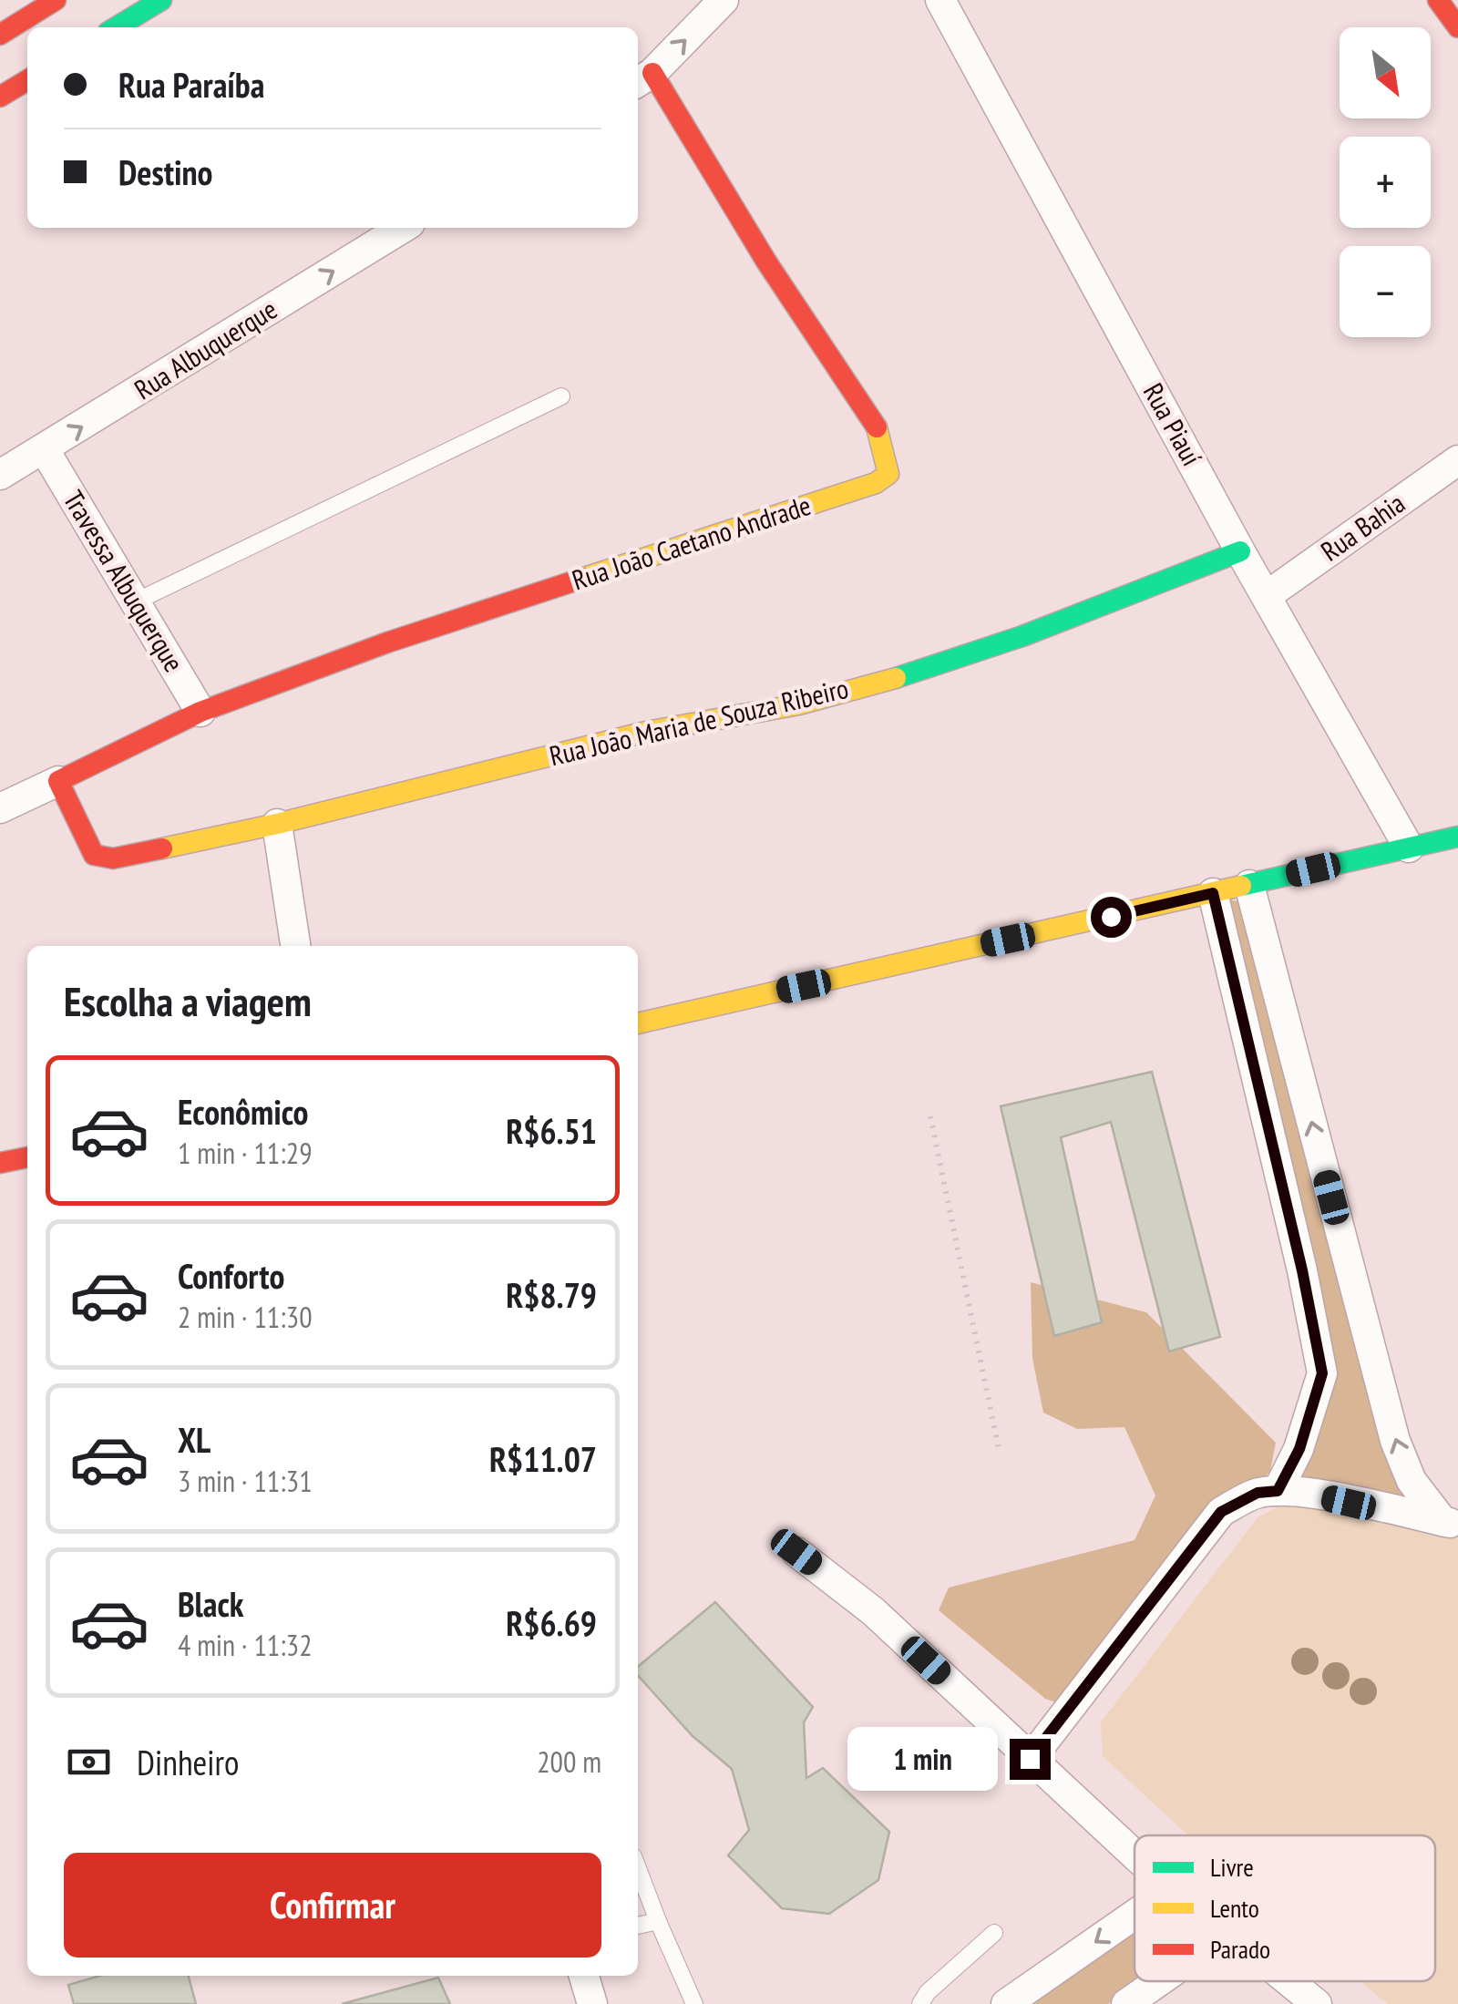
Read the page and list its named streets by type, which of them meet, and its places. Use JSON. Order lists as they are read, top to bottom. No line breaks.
{"streets":{"street":["Rua Albuquerque","Rua Piauí","Rua Bahia","Rua João Caetano Andrade","Travessa Albuquerque","Rua João Maria de Souza Ribeiro"]},"crossings":[["Rua Albuquerque","Travessa Albuquerque"],["Rua Piauí","Rua Bahia"],["Rua Piauí","Rua João Maria de Souza Ribeiro"],["Rua João Caetano Andrade","Travessa Albuquerque"],["Rua João Caetano Andrade","Rua João Maria de Souza Ribeiro"]],"one_way":["Rua Albuquerque"],"legend":["Livre","Lento","Parado"],"north":"bottom right","page":{"map_buttons":["+","−"],"banner":["Rua Paraíba","Destino"],"heading":"Escolha a viagem","list":[{"name":"Econômico","note":"1 min · 11:29","value":"R$6.51"},{"name":"Conforto","note":"2 min · 11:30","value":"R$8.79"},{"name":"XL","note":"3 min · 11:31","value":"R$11.07"},{"name":"Black","note":"4 min · 11:32","value":"R$6.69"}],"pay":["Dinheiro","200 m"],"bubble":"1 min","buttons":"Confirmar"}}
